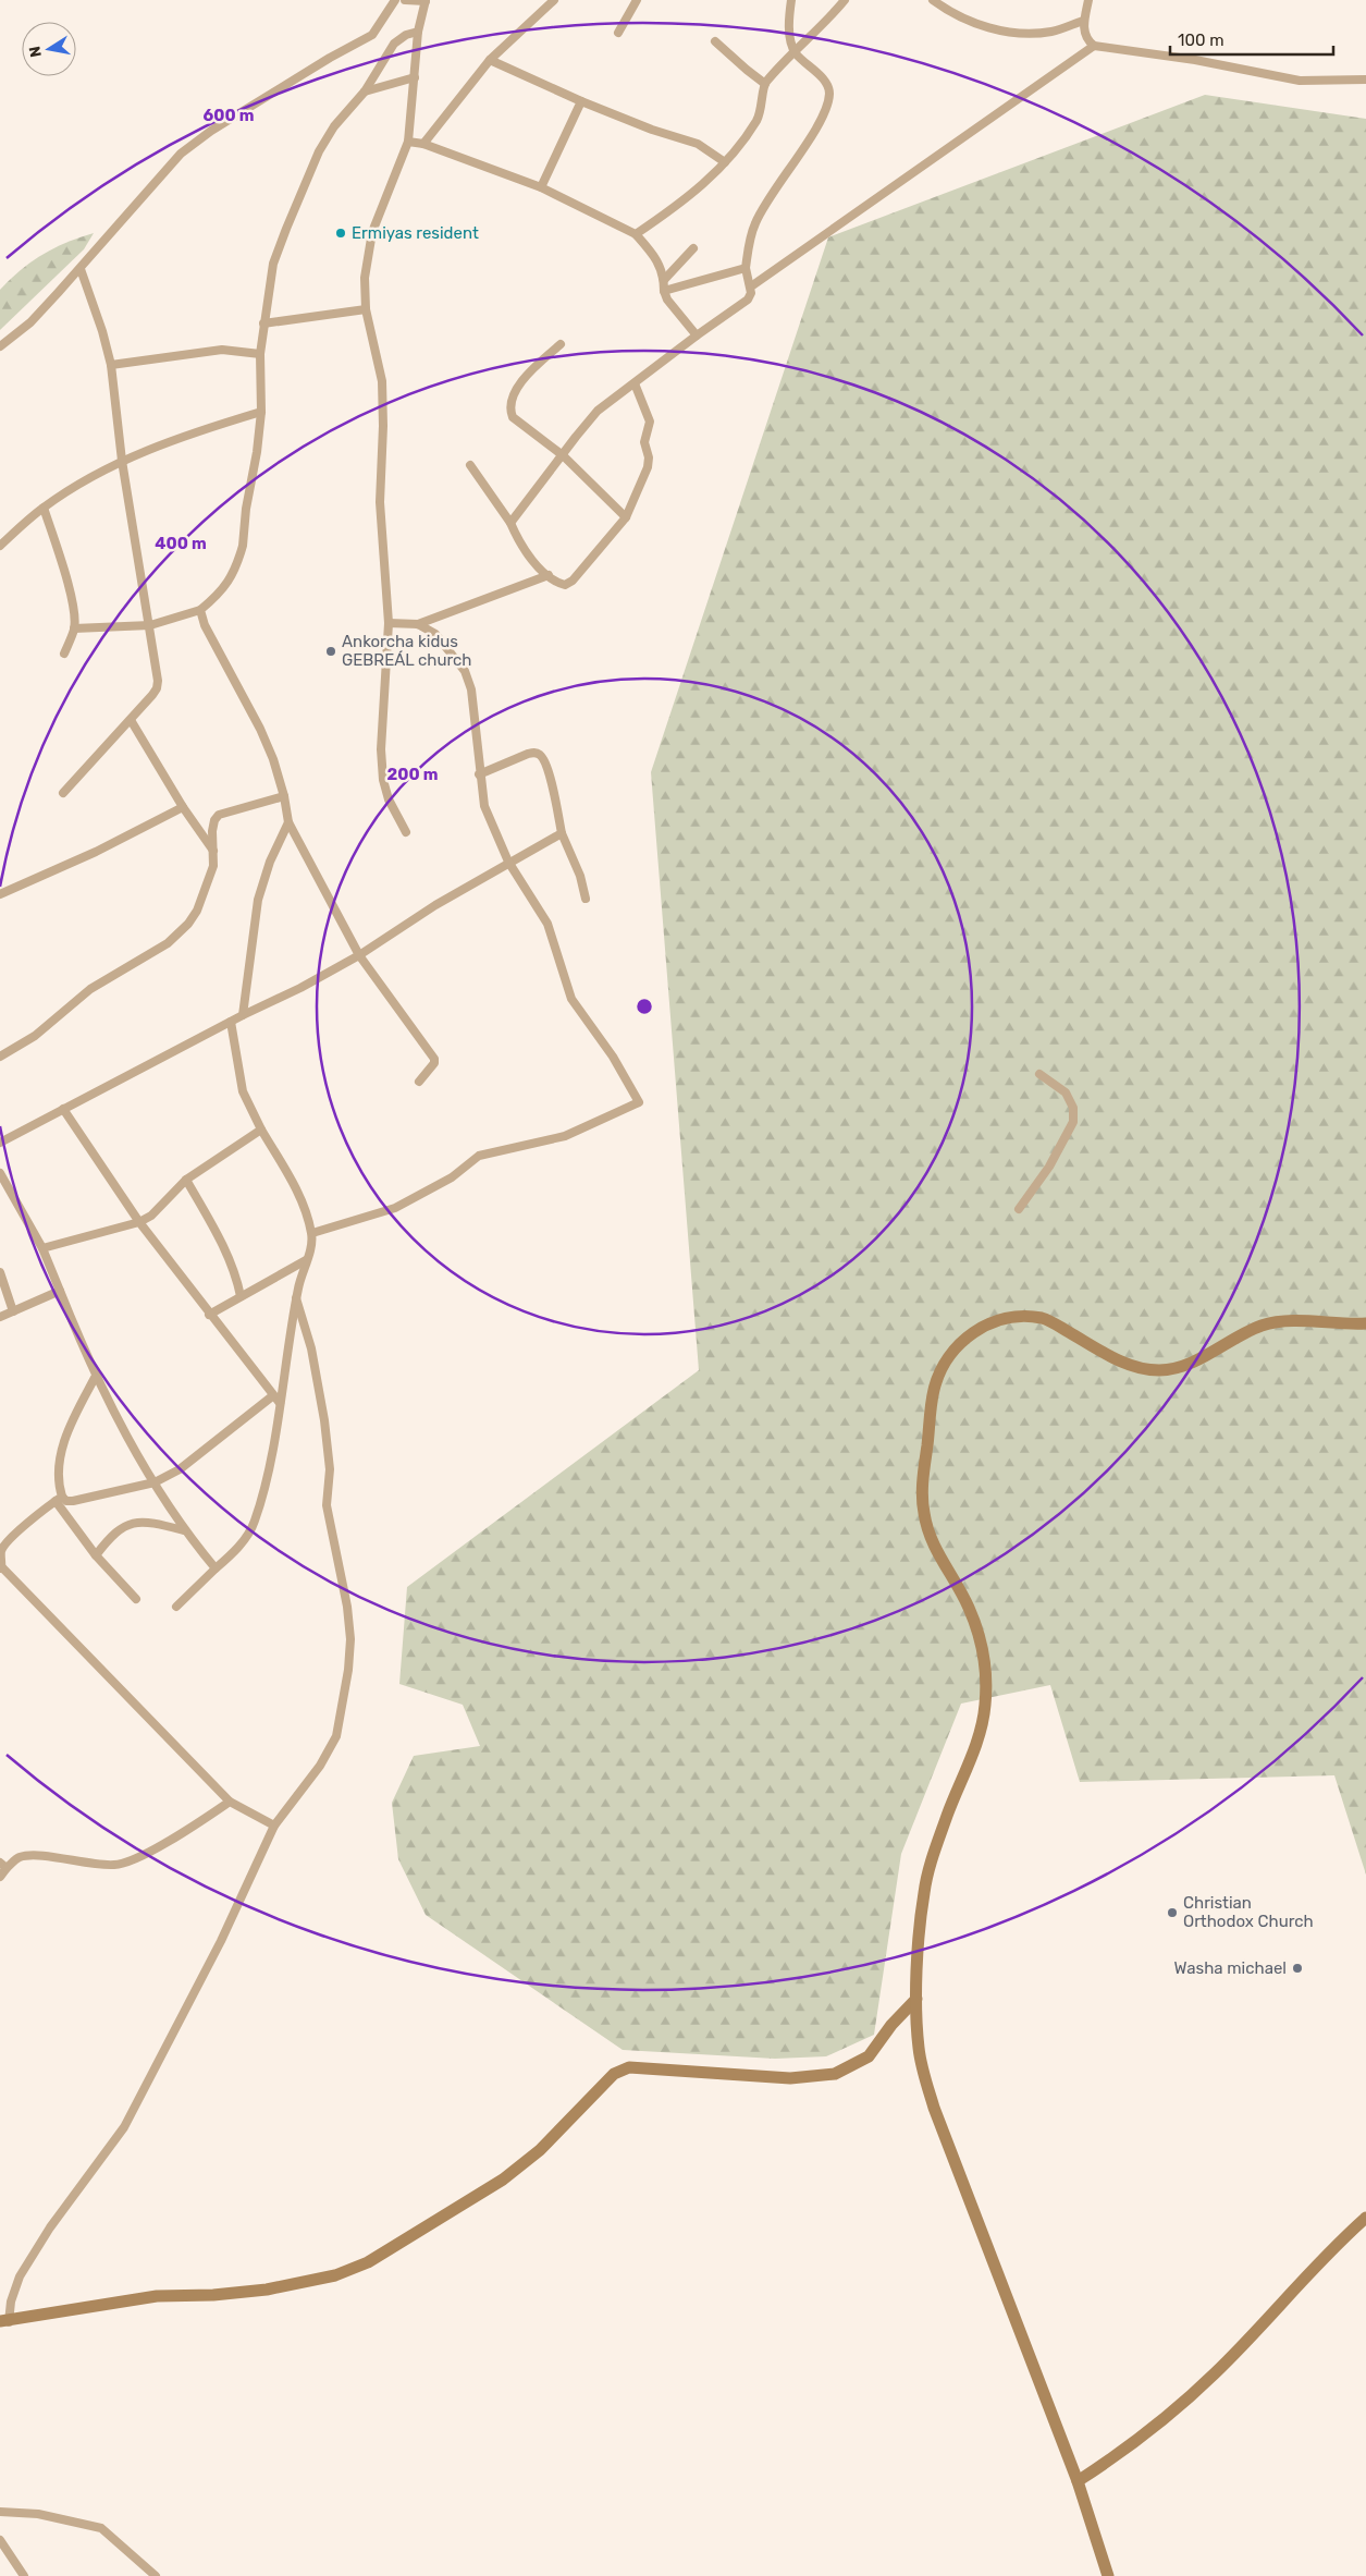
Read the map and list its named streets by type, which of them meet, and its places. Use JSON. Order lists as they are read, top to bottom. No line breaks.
{"places":["Ermiyas resident","Ankorcha kidus GEBREÁL church","Christian Orthodox Church","Washa michael"],"scale_bar":"100 m","north":"left","rings":["600 m","400 m","200 m"]}
